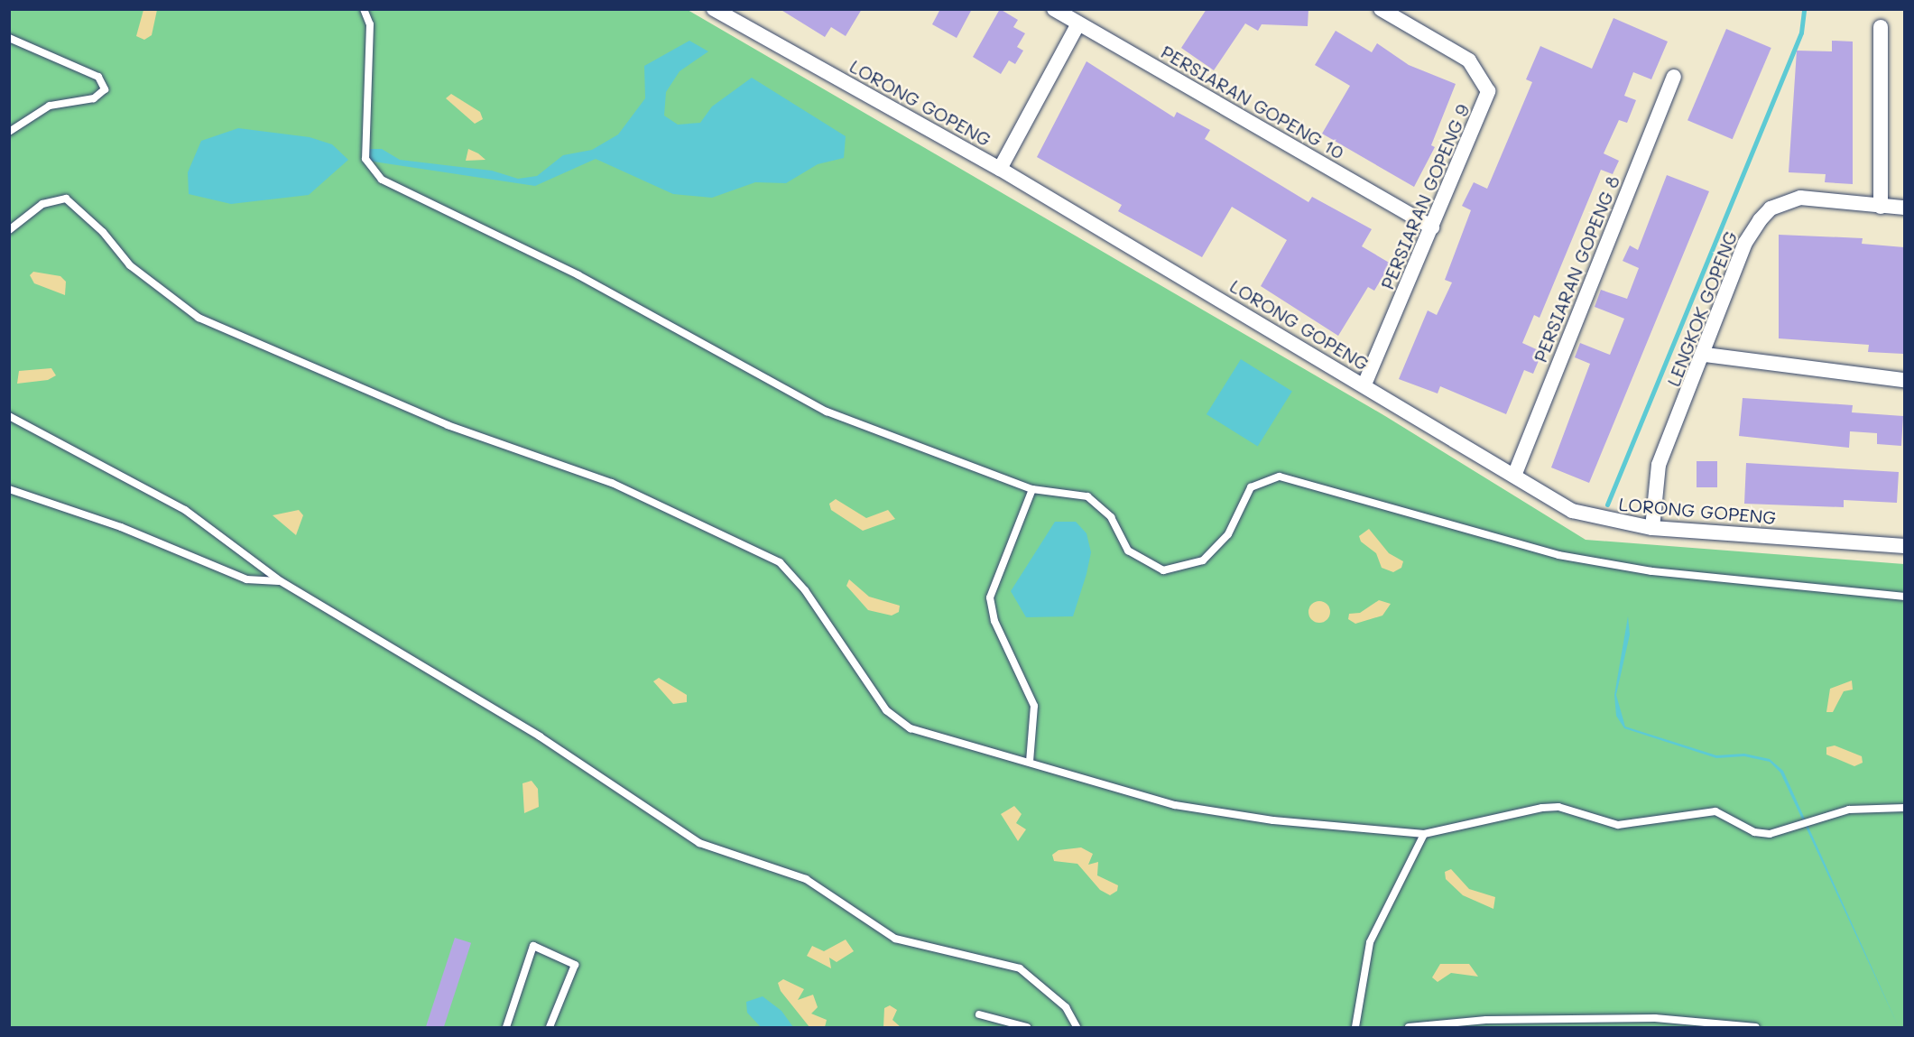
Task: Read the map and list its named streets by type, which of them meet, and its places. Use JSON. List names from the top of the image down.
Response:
{
  "streets": {
    "street": [
      "PERSIARAN GOPENG 10",
      "LORONG GOPENG",
      "PERSIARAN GOPENG 9",
      "PERSIARAN GOPENG 8",
      "LENGKOK GOPENG"
    ]
  },
  "crossings": [
    ["PERSIARAN GOPENG 10", "PERSIARAN GOPENG 9"],
    ["LORONG GOPENG", "PERSIARAN GOPENG 9"],
    ["LORONG GOPENG", "PERSIARAN GOPENG 8"],
    ["LORONG GOPENG", "LENGKOK GOPENG"]
  ]
}
